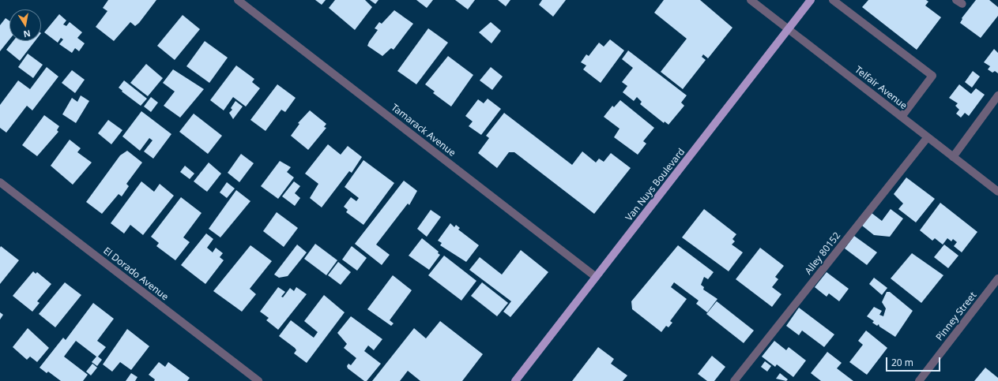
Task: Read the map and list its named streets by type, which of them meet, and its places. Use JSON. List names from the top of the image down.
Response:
{
  "streets": {
    "main road": ["Van Nuys Boulevard"],
    "street": [
      "Telfair Avenue",
      "Tamarack Avenue",
      "Alley 80152",
      "El Dorado Avenue",
      "Pinney Street"
    ]
  },
  "crossings": [
    ["Telfair Avenue", "Van Nuys Boulevard"],
    ["Telfair Avenue", "Alley 80152"],
    ["Tamarack Avenue", "Van Nuys Boulevard"]
  ],
  "scale_bar": "20 m",
  "north": "bottom"
}
